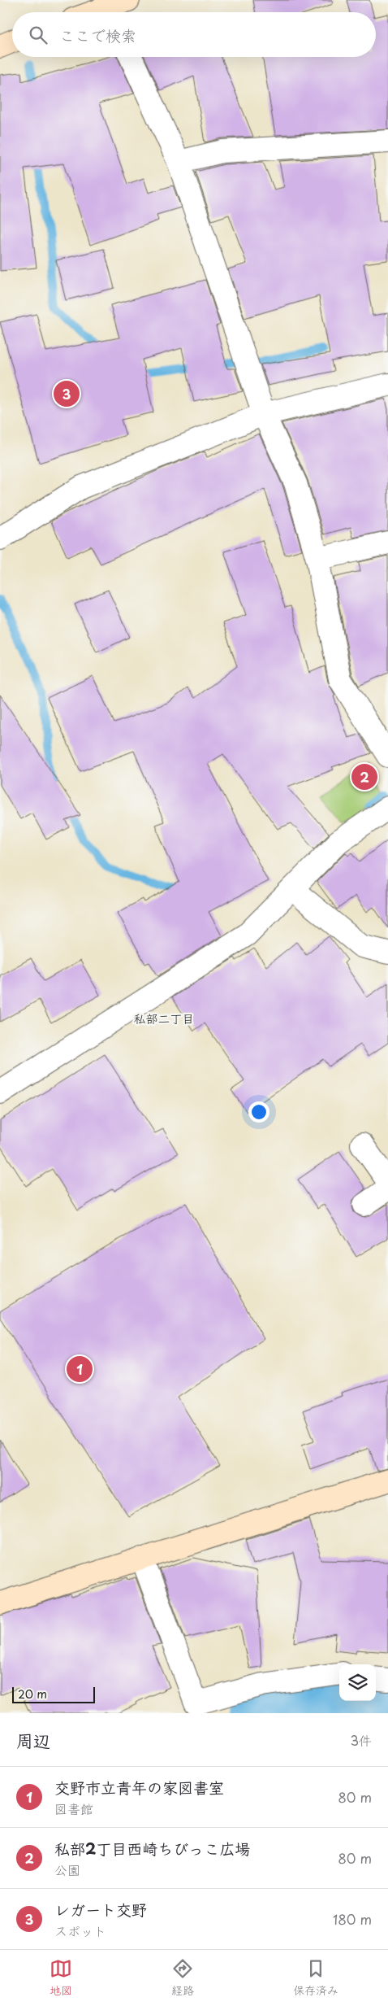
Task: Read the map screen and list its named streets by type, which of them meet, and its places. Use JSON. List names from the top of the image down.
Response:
{
  "districts": ["私部二丁目"],
  "scale_bar": "20 m",
  "page": {
    "search": "ここで検索",
    "pins": ["3", "2", "1"],
    "scale": "20 m",
    "heading": ["周辺", "3件"],
    "list": [
      {
        "mark": "1",
        "name": "交野市立青年の家図書室",
        "note": "図書館",
        "value": "80 m"
      },
      {
        "mark": "2",
        "name": "私部2丁目西崎ちびっこ広場",
        "note": "公園",
        "value": "80 m"
      },
      {
        "mark": "3",
        "name": "レガート交野",
        "note": "スポット",
        "value": "180 m"
      }
    ],
    "nav": ["地図", "経路", "保存済み"]
  }
}
